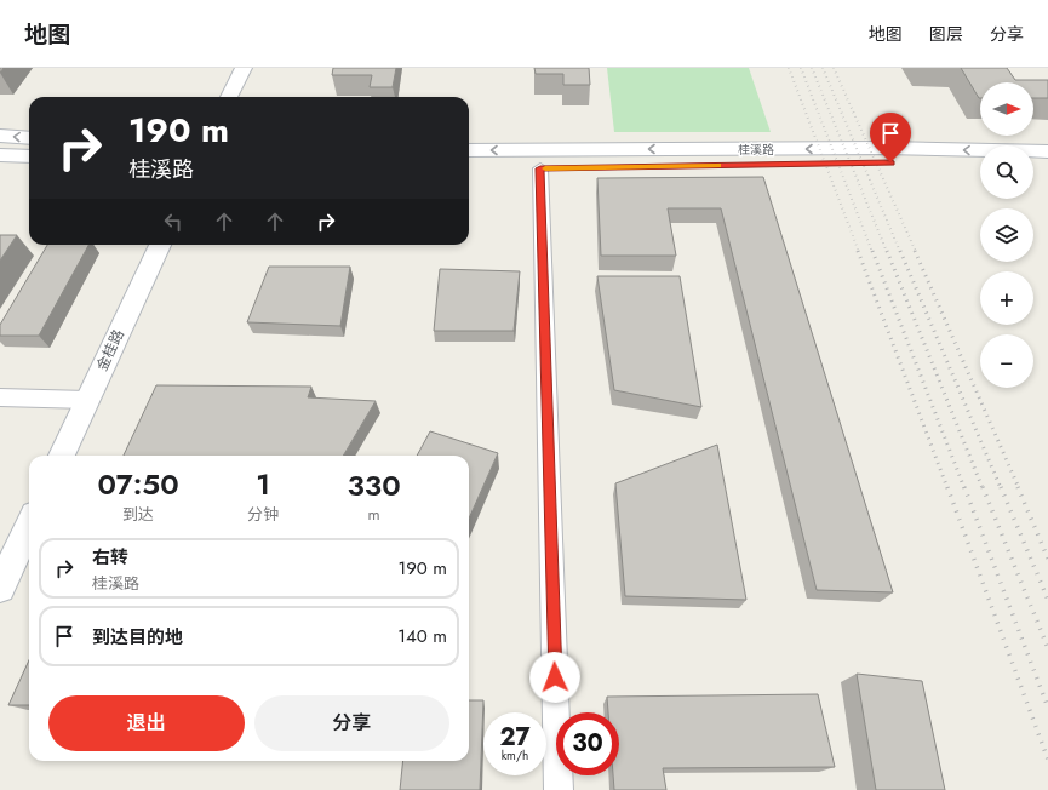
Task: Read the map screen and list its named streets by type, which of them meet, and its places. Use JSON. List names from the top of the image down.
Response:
{
  "streets": {
    "main road": ["桂溪路", "金桂路"]
  },
  "north": "right",
  "page": {
    "header": "地图",
    "nav": ["地图", "图层", "分享"],
    "map_buttons": ["+", "−"],
    "turn": ["190 m", "桂溪路"],
    "eta": [
      "07:50",
      "到达",
      "1",
      "分钟",
      "330",
      "m"
    ],
    "list": [
      {
        "name": "右转",
        "note": "桂溪路",
        "value": "190 m"
      },
      {
        "name": "到达目的地",
        "value": "140 m"
      }
    ],
    "buttons": ["退出", "分享"],
    "speed": "27 km/h",
    "limit": "30"
  }
}
